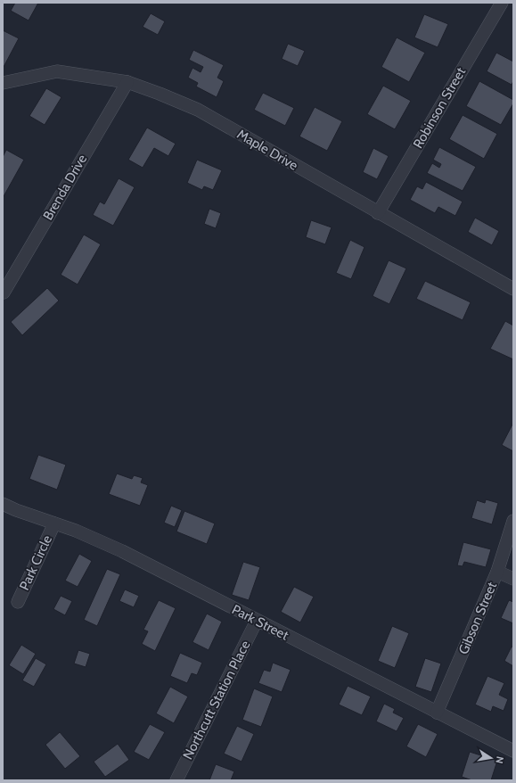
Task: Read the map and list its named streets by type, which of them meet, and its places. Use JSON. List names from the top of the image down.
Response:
{
  "streets": {
    "street": [
      "Robinson Street",
      "Maple Drive",
      "Brenda Drive",
      "Park Circle",
      "Gibson Street",
      "Park Street",
      "Northcutt Station Place"
    ]
  },
  "crossings": [
    ["Robinson Street", "Maple Drive"],
    ["Maple Drive", "Brenda Drive"],
    ["Park Circle", "Park Street"],
    ["Gibson Street", "Park Street"],
    ["Park Street", "Northcutt Station Place"]
  ],
  "north": "right"
}
